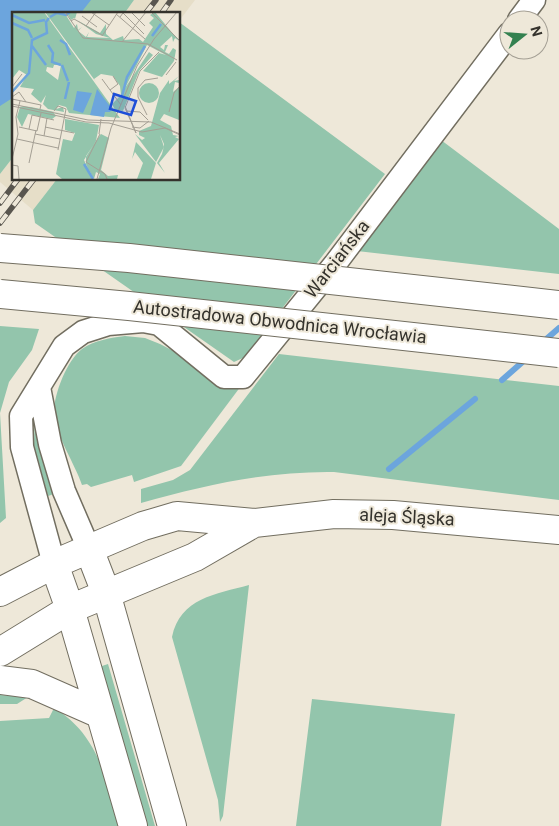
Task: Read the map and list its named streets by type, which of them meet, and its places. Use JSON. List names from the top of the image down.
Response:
{
  "streets": {
    "main road": ["Autostradowa Obwodnica Wrocławia", "aleja Śląska"],
    "street": ["Warciańska"]
  },
  "crossings": [
    ["Warciańska", "aleja Śląska"]
  ],
  "north": "right"
}
